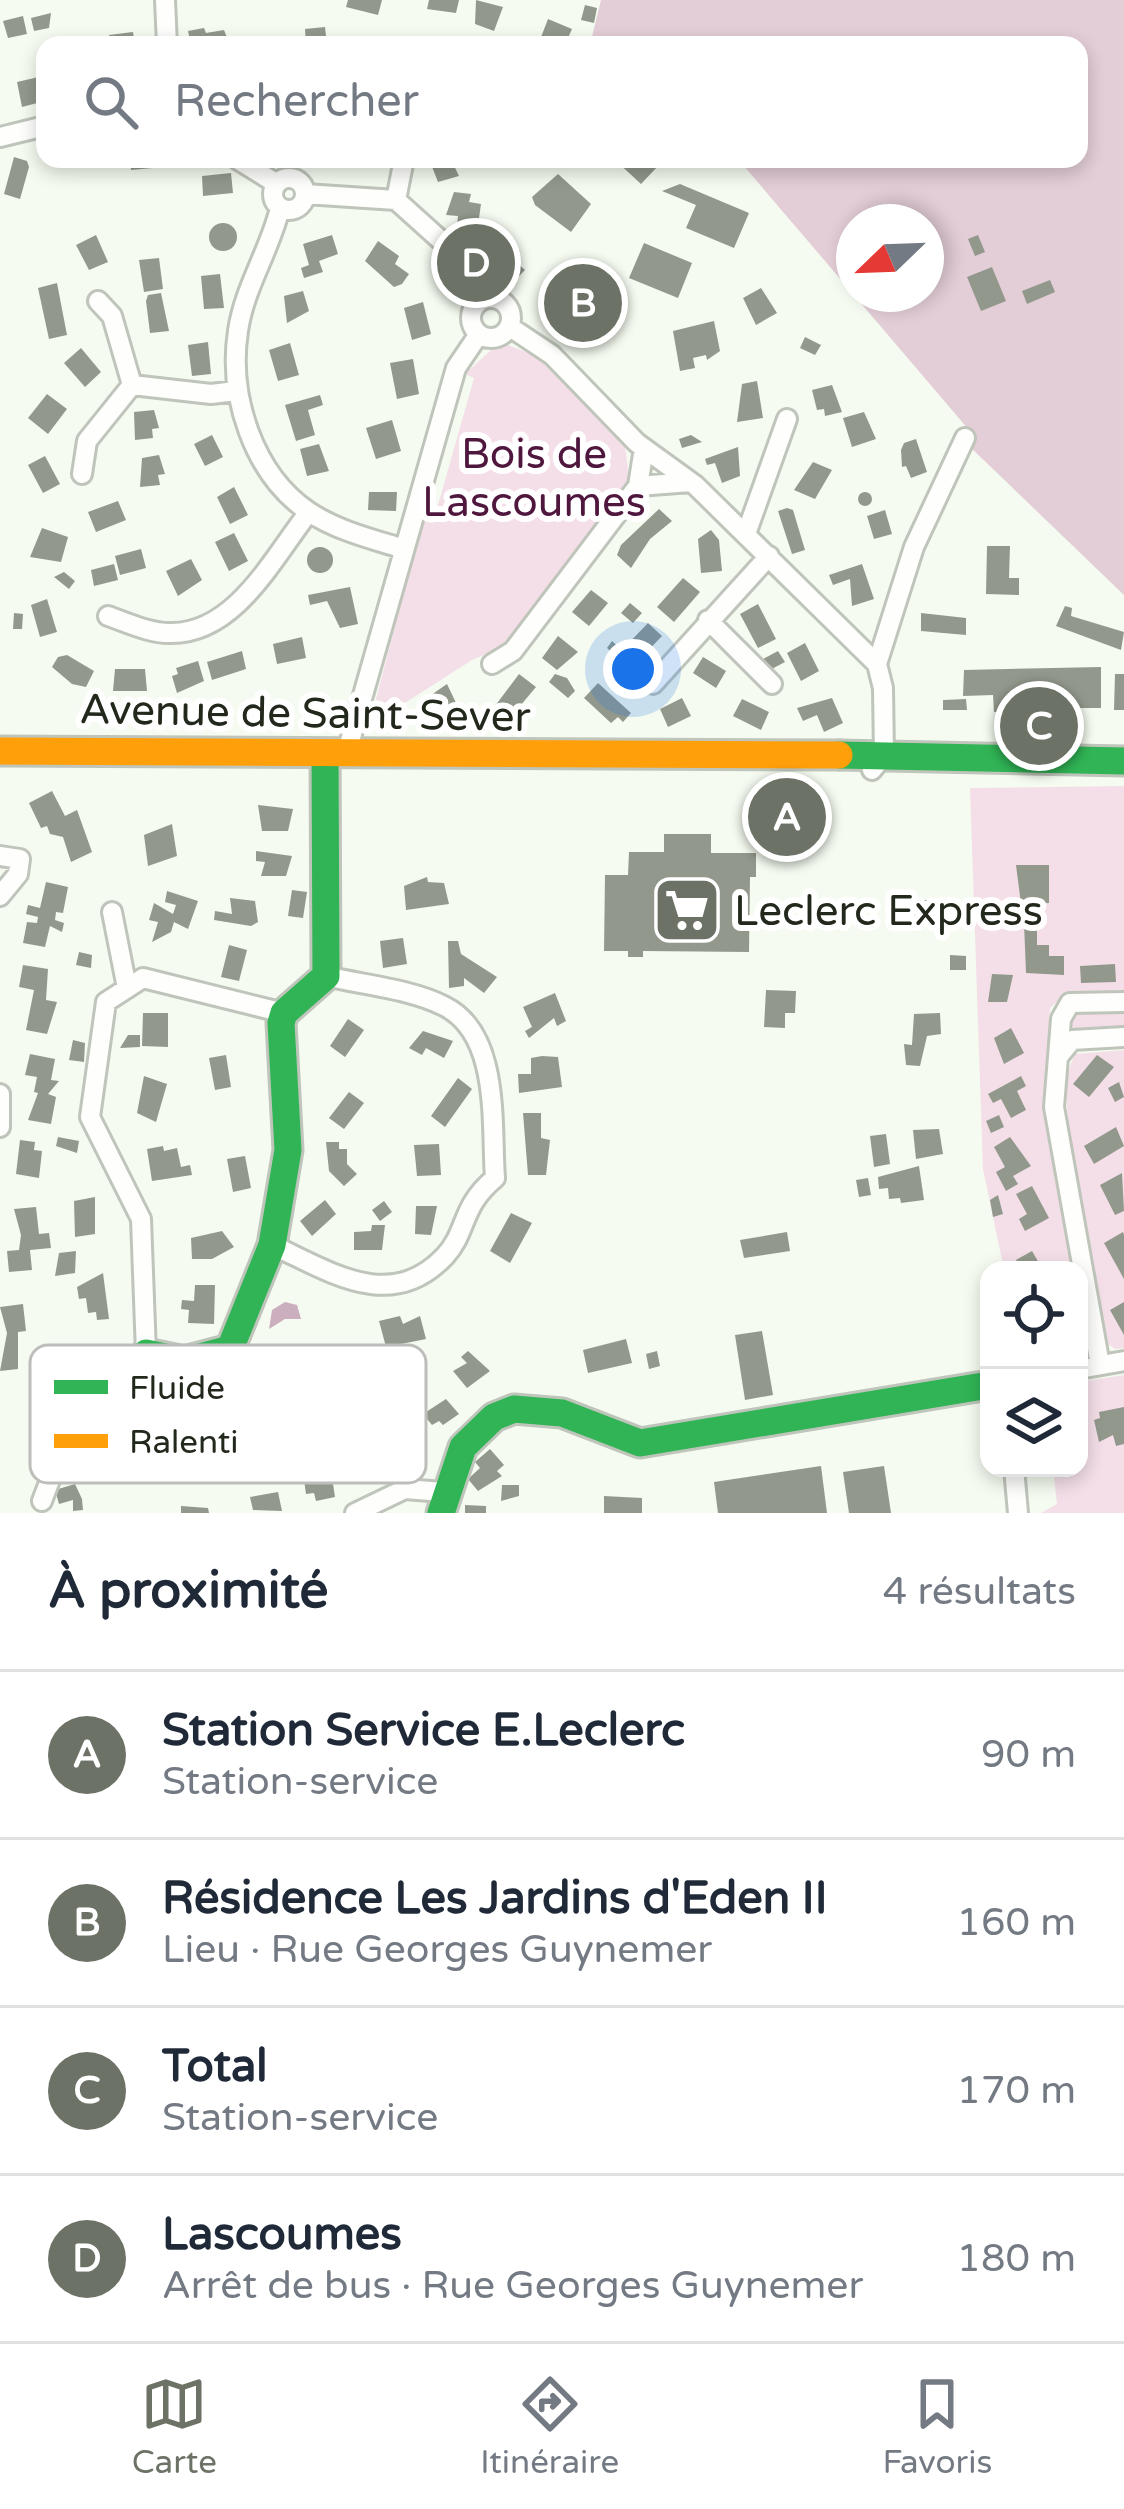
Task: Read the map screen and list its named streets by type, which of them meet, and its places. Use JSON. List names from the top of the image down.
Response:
{
  "streets": {
    "street": ["Avenue de Saint-Sever"]
  },
  "parks": ["Bois de Lascoumes"],
  "places": {
    "supermarket": ["Leclerc Express"]
  },
  "legend": ["Fluide", "Ralenti"],
  "north": "bottom left",
  "page": {
    "search": "Rechercher",
    "pins": [
      "D",
      "B",
      "C",
      "A"
    ],
    "heading": ["À proximité", "4 résultats"],
    "list": [
      {
        "mark": "A",
        "name": "Station Service E.Leclerc",
        "note": "Station-service",
        "value": "90 m"
      },
      {
        "mark": "B",
        "name": "Résidence Les Jardins d'Eden II",
        "note": "Lieu · Rue Georges Guynemer",
        "value": "160 m"
      },
      {
        "mark": "C",
        "name": "Total",
        "note": "Station-service",
        "value": "170 m"
      },
      {
        "mark": "D",
        "name": "Lascoumes",
        "note": "Arrêt de bus · Rue Georges Guynemer",
        "value": "180 m"
      }
    ],
    "nav": ["Carte", "Itinéraire", "Favoris"]
  }
}
